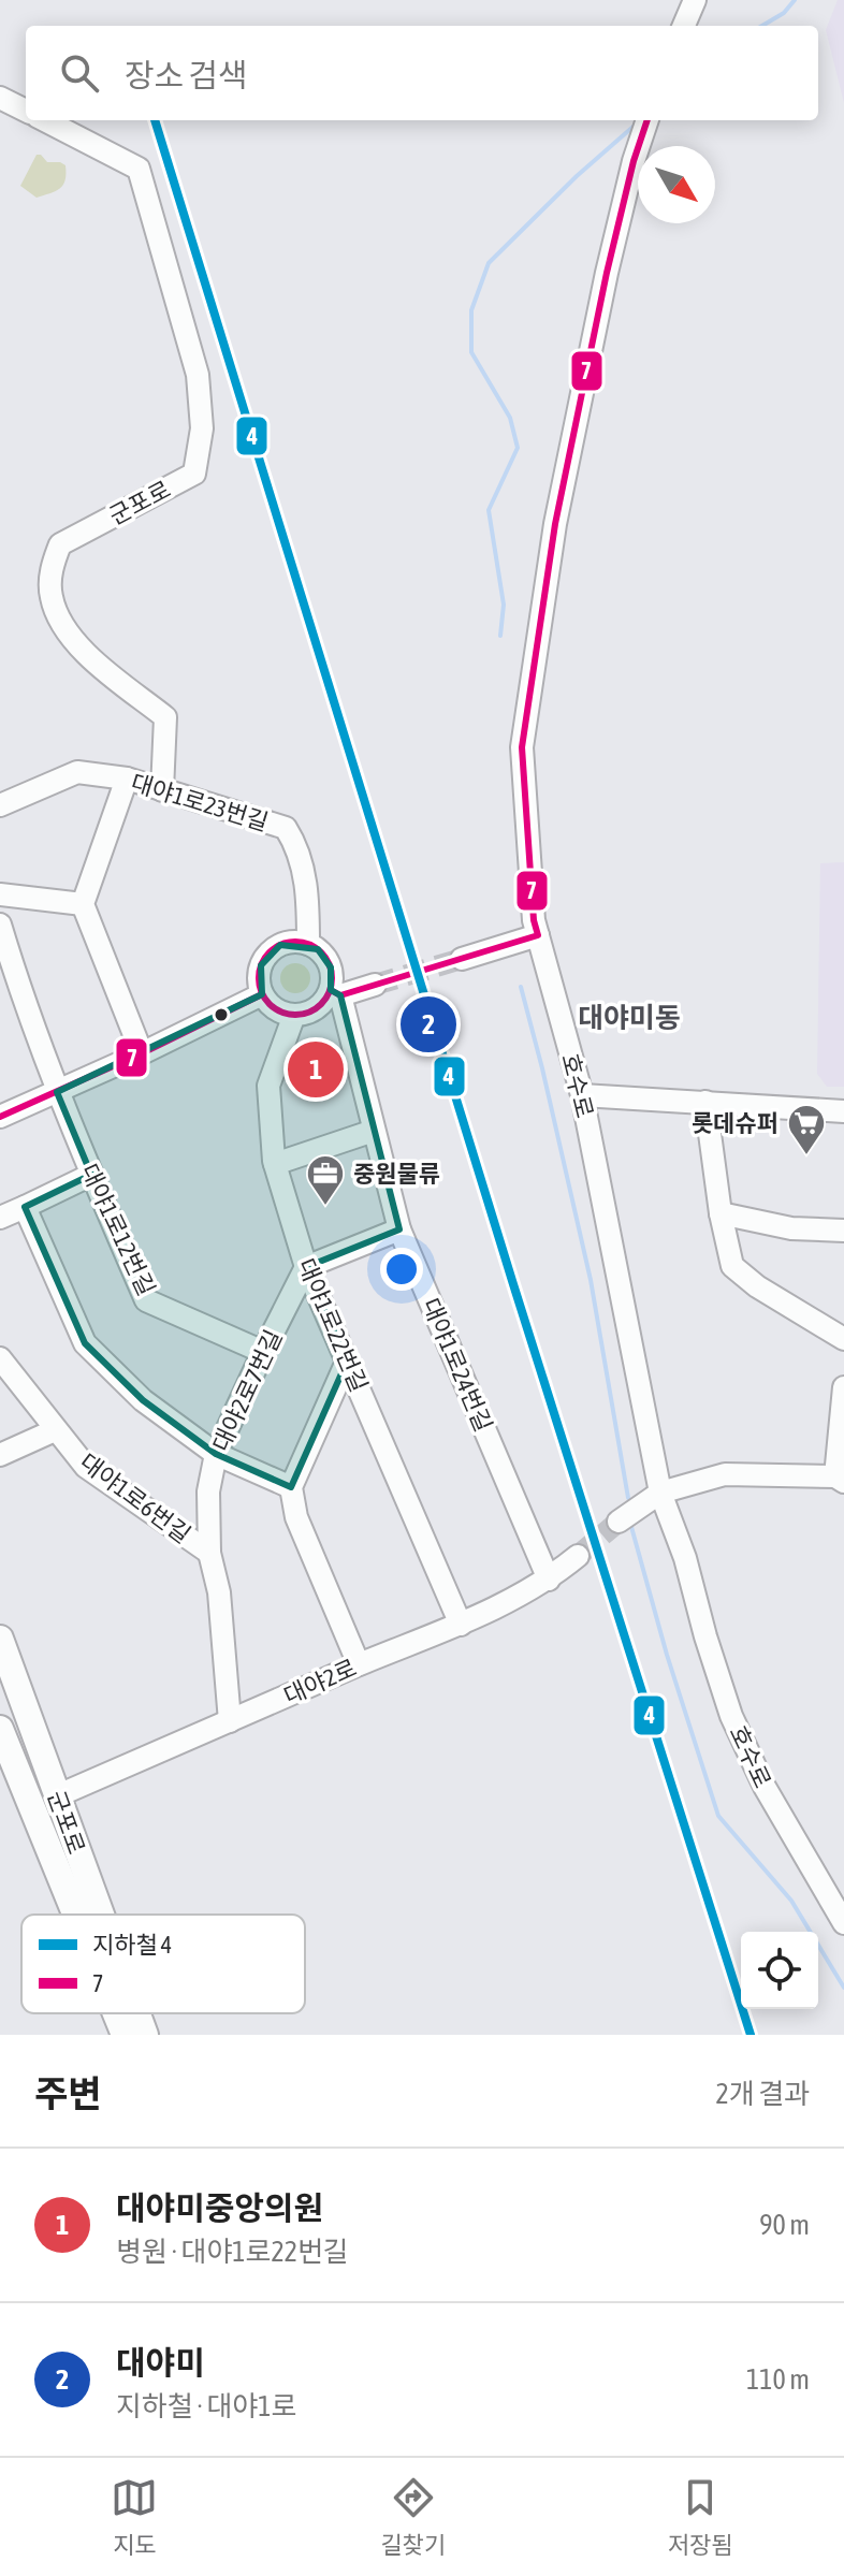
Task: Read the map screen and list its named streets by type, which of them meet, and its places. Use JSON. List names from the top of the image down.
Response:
{
  "streets": {
    "main road": ["군포로"],
    "street": [
      "대야1로23번길",
      "호수로",
      "대야1로12번길",
      "대야1로22번길",
      "대야1로24번길",
      "대야2로7번길",
      "대야1로6번길",
      "대야2로"
    ]
  },
  "crossings": [
    ["군포로", "대야1로23번길"],
    ["군포로", "대야2로"],
    ["대야1로23번길", "대야1로22번길"],
    ["대야1로23번길", "대야1로24번길"],
    ["대야1로12번길", "대야2로7번길"],
    ["대야1로22번길", "대야1로24번길"],
    ["대야1로22번길", "대야2로7번길"],
    ["대야1로22번길", "대야2로"],
    ["대야1로24번길", "대야2로"],
    ["대야2로7번길", "대야1로6번길"],
    ["대야2로7번길", "대야2로"]
  ],
  "districts": ["대야미동"],
  "places": {
    "supermarket": ["롯데슈퍼"],
    "office": ["중원물류"]
  },
  "lines": ["metro line 4", "transit line 7"],
  "legend": ["지하철 4", "7"],
  "north": "bottom right",
  "page": {
    "search": "장소 검색",
    "pins": ["2", "1"],
    "heading": ["주변", "2개 결과"],
    "list": [
      {
        "mark": "1",
        "name": "대야미중앙의원",
        "note": "병원 · 대야1로22번길",
        "value": "90 m"
      },
      {
        "mark": "2",
        "name": "대야미",
        "note": "지하철 · 대야1로",
        "value": "110 m"
      }
    ],
    "nav": ["지도", "길찾기", "저장됨"]
  }
}
